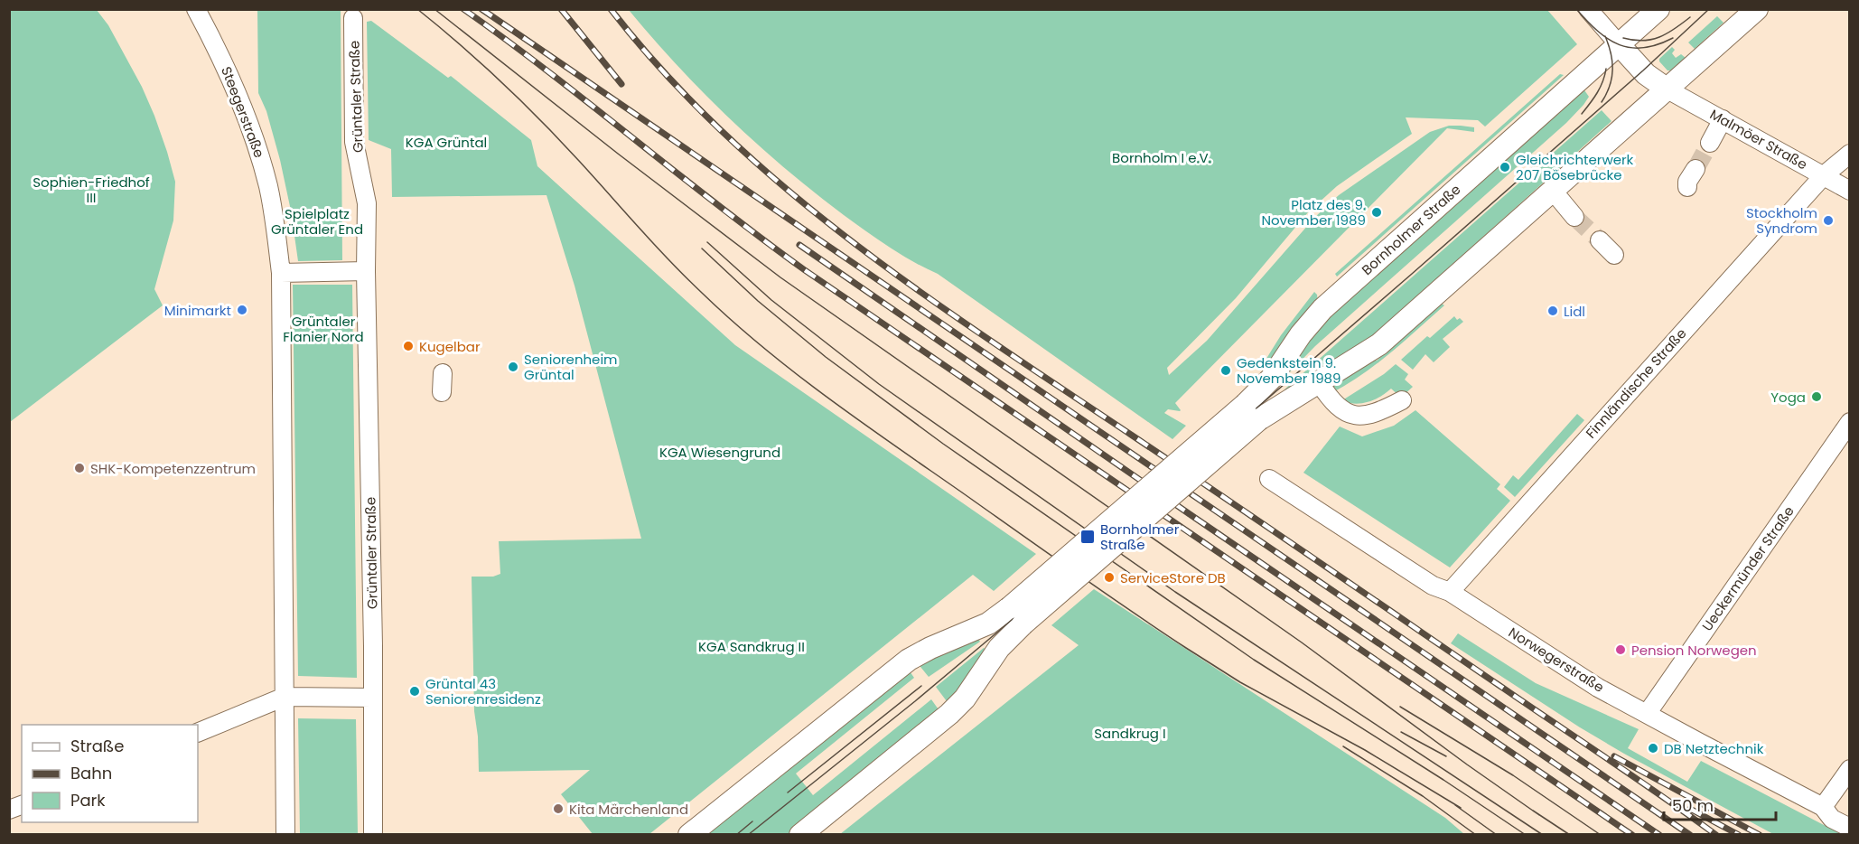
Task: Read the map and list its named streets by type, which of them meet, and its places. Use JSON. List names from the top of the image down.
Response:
{
  "streets": {
    "main road": ["Bornholmer Straße"],
    "street": [
      "Grüntaler Straße",
      "Steegerstraße",
      "Malmöer Straße",
      "Finnländische Straße",
      "Ueckermünder Straße",
      "Norwegerstraße"
    ]
  },
  "crossings": [
    ["Malmöer Straße", "Bornholmer Straße"],
    ["Malmöer Straße", "Finnländische Straße"],
    ["Finnländische Straße", "Norwegerstraße"],
    ["Ueckermünder Straße", "Norwegerstraße"]
  ],
  "parks": [
    "KGA Grüntal",
    "Bornholm I e.V.",
    "Sophien-Friedhof III",
    "Spielplatz Grüntaler End",
    "Grüntaler Flanier Nord",
    "KGA Wiesengrund",
    "KGA Sandkrug II",
    "Sandkrug I"
  ],
  "places": {
    "other": [
      "Gleichrichterwerk 207 Bösebrücke",
      "Platz des 9. November 1989",
      "Stockholm Syndrom",
      "Minimarkt",
      "Lidl",
      "Kugelbar",
      "Seniorenheim Grüntal",
      "Gedenkstein 9. November 1989",
      "Yoga",
      "SHK-Kompetenzzentrum",
      "ServiceStore DB",
      "Pension Norwegen",
      "Grüntal 43 Seniorenresidenz",
      "DB Netztechnik",
      "Kita Märchenland"
    ],
    "transit": ["Bornholmer Straße"]
  },
  "legend": ["Straße", "Bahn", "Park"],
  "scale_bar": "50 m"
}
